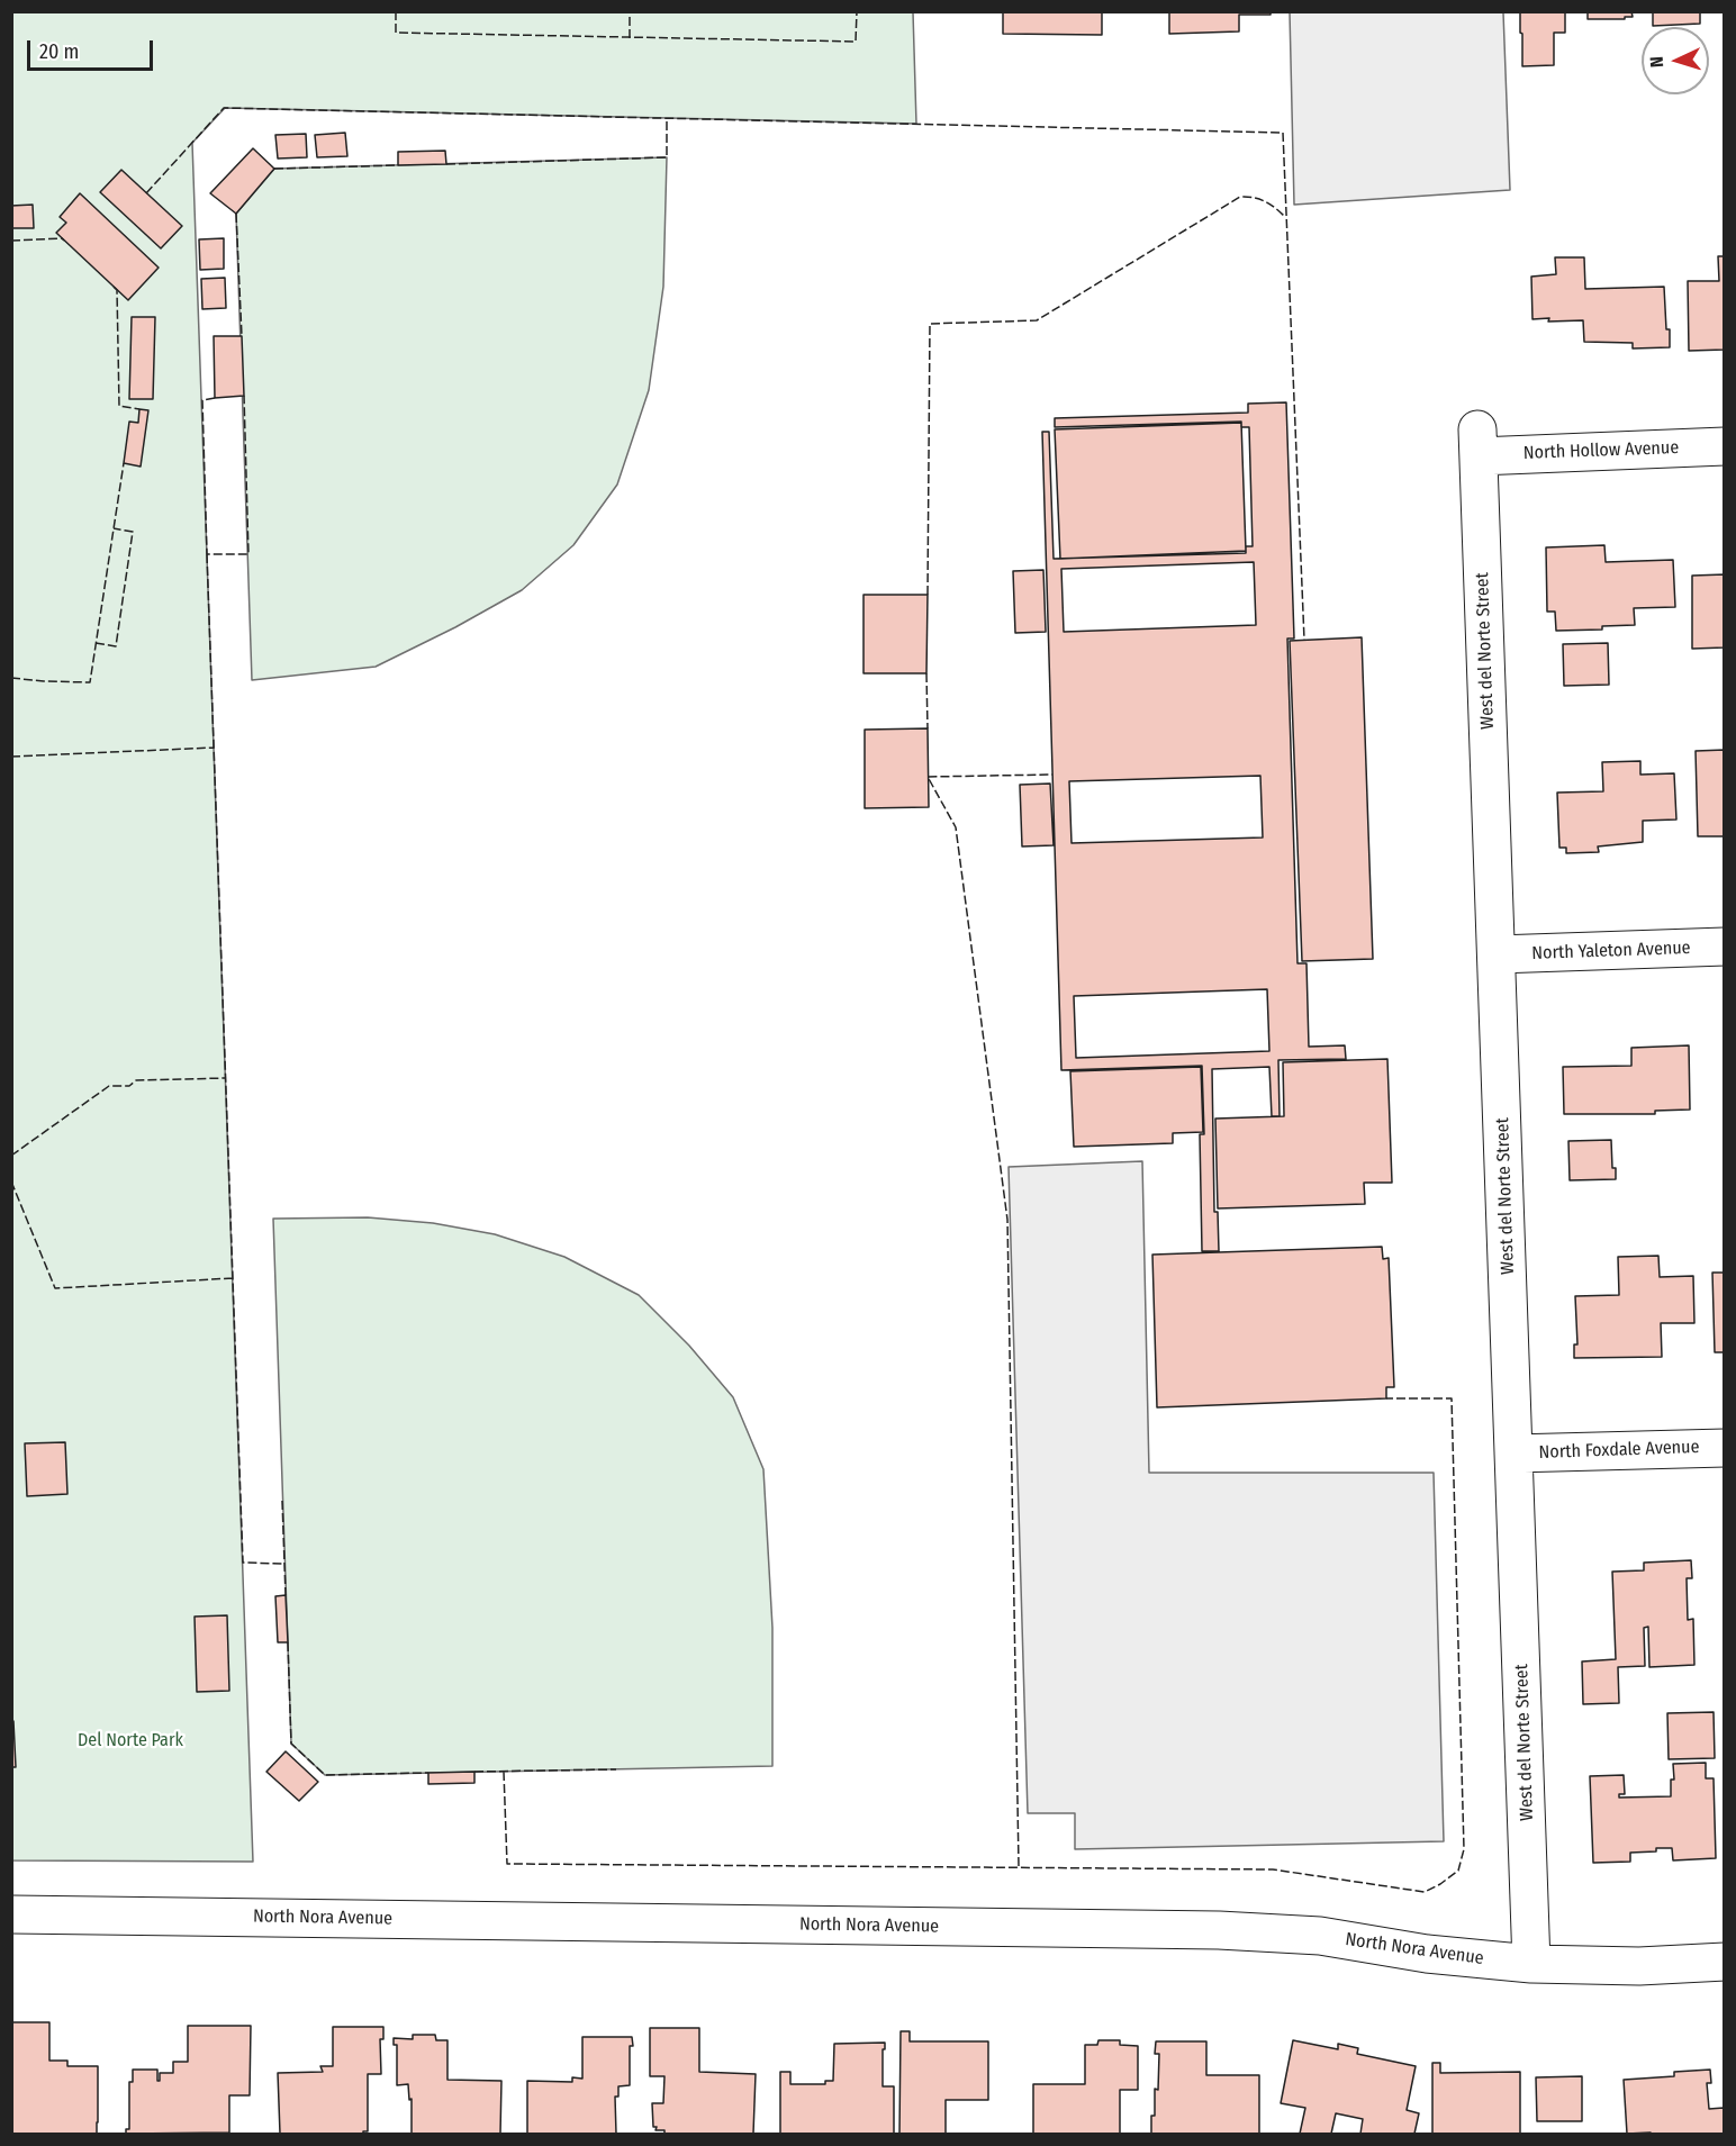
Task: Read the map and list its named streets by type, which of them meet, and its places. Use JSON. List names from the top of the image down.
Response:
{
  "streets": {
    "street": [
      "North Hollow Avenue",
      "West del Norte Street",
      "North Yaleton Avenue",
      "North Foxdale Avenue",
      "North Nora Avenue"
    ]
  },
  "crossings": [
    ["North Hollow Avenue", "West del Norte Street"],
    ["West del Norte Street", "North Yaleton Avenue"],
    ["West del Norte Street", "North Foxdale Avenue"],
    ["West del Norte Street", "North Nora Avenue"]
  ],
  "parks": ["Del Norte Park"],
  "scale_bar": "20 m",
  "north": "left"
}
